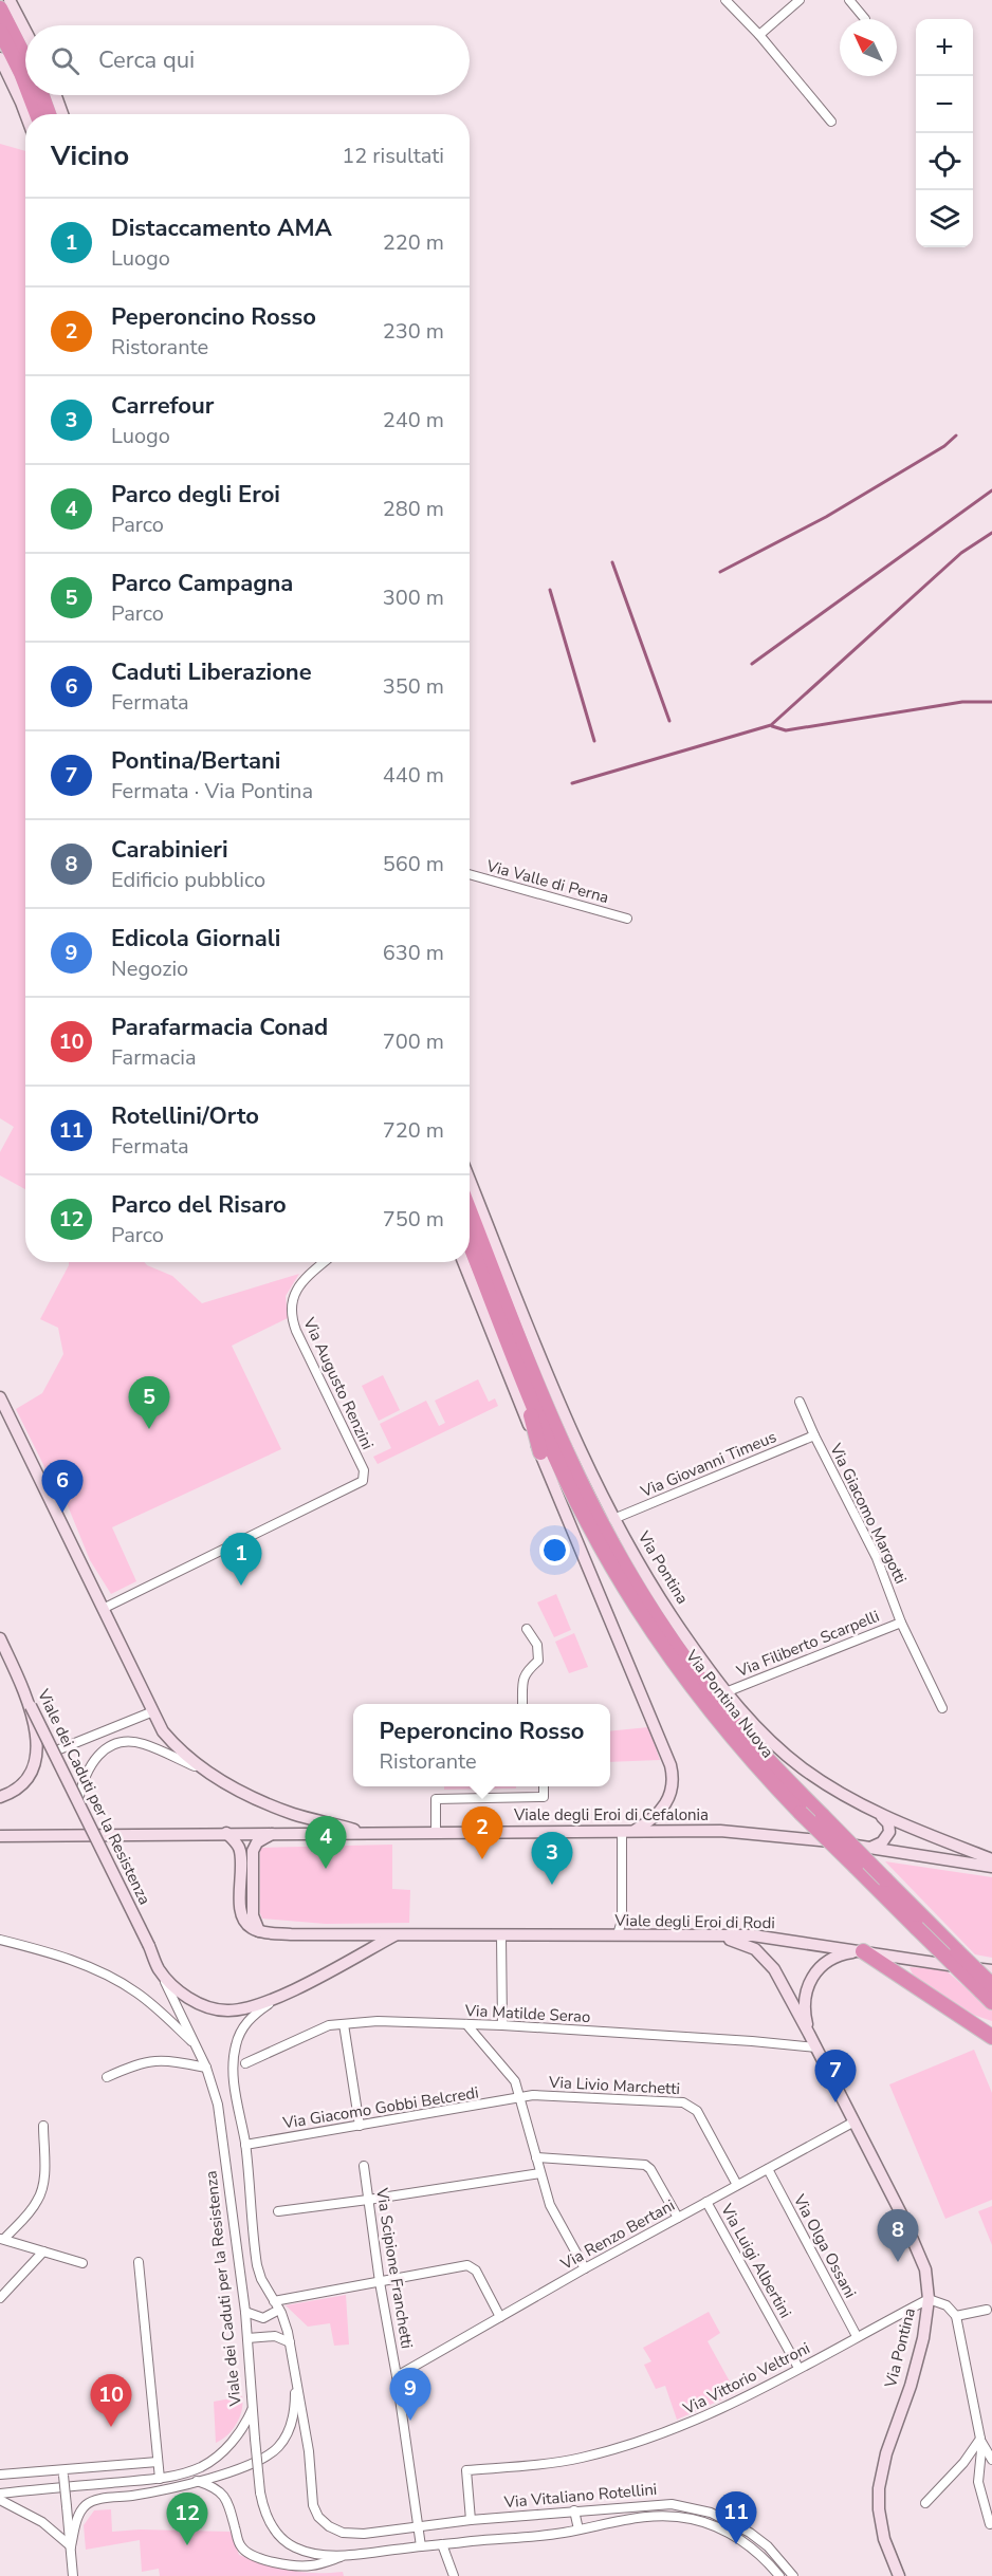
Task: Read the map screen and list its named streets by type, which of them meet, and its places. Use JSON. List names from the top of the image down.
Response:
{
  "streets": {
    "highway": ["Via Pontina Nuova"],
    "street": [
      "Via Valle di Perna",
      "Via Augusto Renzini",
      "Via Giovanni Timeus",
      "Via Giacomo Margotti",
      "Via Pontina",
      "Via Filiberto Scarpelli",
      "Viale dei Caduti per la Resistenza",
      "Viale degli Eroi di Cefalonia",
      "Viale degli Eroi di Rodi",
      "Via Matilde Serao",
      "Via Livio Marchetti",
      "Via Giacomo Gobbi Belcredi",
      "Via Renzo Bertani",
      "Via Olga Ossani",
      "Via Luigi Albertini",
      "Via Scipione Franchetti",
      "Via Vittorio Veltroni",
      "Via Vitaliano Rotellini"
    ]
  },
  "crossings": [
    ["Via Giovanni Timeus", "Via Giacomo Margotti"],
    ["Via Giovanni Timeus", "Via Pontina"],
    ["Via Giacomo Margotti", "Via Filiberto Scarpelli"],
    ["Via Pontina", "Via Filiberto Scarpelli"],
    ["Via Pontina", "Viale degli Eroi di Rodi"],
    ["Via Pontina", "Via Matilde Serao"],
    ["Via Pontina", "Via Renzo Bertani"],
    ["Via Pontina", "Via Vittorio Veltroni"],
    ["Viale dei Caduti per la Resistenza", "Viale degli Eroi di Rodi"],
    ["Viale dei Caduti per la Resistenza", "Via Giacomo Gobbi Belcredi"],
    ["Viale dei Caduti per la Resistenza", "Via Vitaliano Rotellini"],
    ["Via Livio Marchetti", "Via Giacomo Gobbi Belcredi"],
    ["Via Livio Marchetti", "Via Renzo Bertani"],
    ["Via Renzo Bertani", "Via Olga Ossani"],
    ["Via Renzo Bertani", "Via Luigi Albertini"],
    ["Via Renzo Bertani", "Via Scipione Franchetti"],
    ["Via Olga Ossani", "Via Vittorio Veltroni"],
    ["Via Luigi Albertini", "Via Vittorio Veltroni"],
    ["Via Scipione Franchetti", "Via Vitaliano Rotellini"],
    ["Via Vittorio Veltroni", "Via Vitaliano Rotellini"]
  ],
  "north": "top left",
  "page": {
    "map_buttons": ["+", "−"],
    "search": "Cerca qui",
    "heading": ["Vicino", "12 risultati"],
    "list": [
      {
        "mark": "1",
        "name": "Distaccamento AMA",
        "note": "Luogo",
        "value": "220 m"
      },
      {
        "mark": "2",
        "name": "Peperoncino Rosso",
        "note": "Ristorante",
        "value": "230 m"
      },
      {
        "mark": "3",
        "name": "Carrefour",
        "note": "Luogo",
        "value": "240 m"
      },
      {
        "mark": "4",
        "name": "Parco degli Eroi",
        "note": "Parco",
        "value": "280 m"
      },
      {
        "mark": "5",
        "name": "Parco Campagna",
        "note": "Parco",
        "value": "300 m"
      },
      {
        "mark": "6",
        "name": "Caduti Liberazione",
        "note": "Fermata",
        "value": "350 m"
      },
      {
        "mark": "7",
        "name": "Pontina/Bertani",
        "note": "Fermata · Via Pontina",
        "value": "440 m"
      },
      {
        "mark": "8",
        "name": "Carabinieri",
        "note": "Edificio pubblico",
        "value": "560 m"
      },
      {
        "mark": "9",
        "name": "Edicola Giornali",
        "note": "Negozio",
        "value": "630 m"
      },
      {
        "mark": "10",
        "name": "Parafarmacia Conad",
        "note": "Farmacia",
        "value": "700 m"
      },
      {
        "mark": "11",
        "name": "Rotellini/Orto",
        "note": "Fermata",
        "value": "720 m"
      },
      {
        "mark": "12",
        "name": "Parco del Risaro",
        "note": "Parco",
        "value": "750 m"
      }
    ],
    "pins": [
      "5",
      "6",
      "1",
      "2",
      "4",
      "3",
      "7",
      "8",
      "9",
      "10",
      "11",
      "12"
    ],
    "popup": ["Peperoncino Rosso", "Ristorante"]
  }
}
